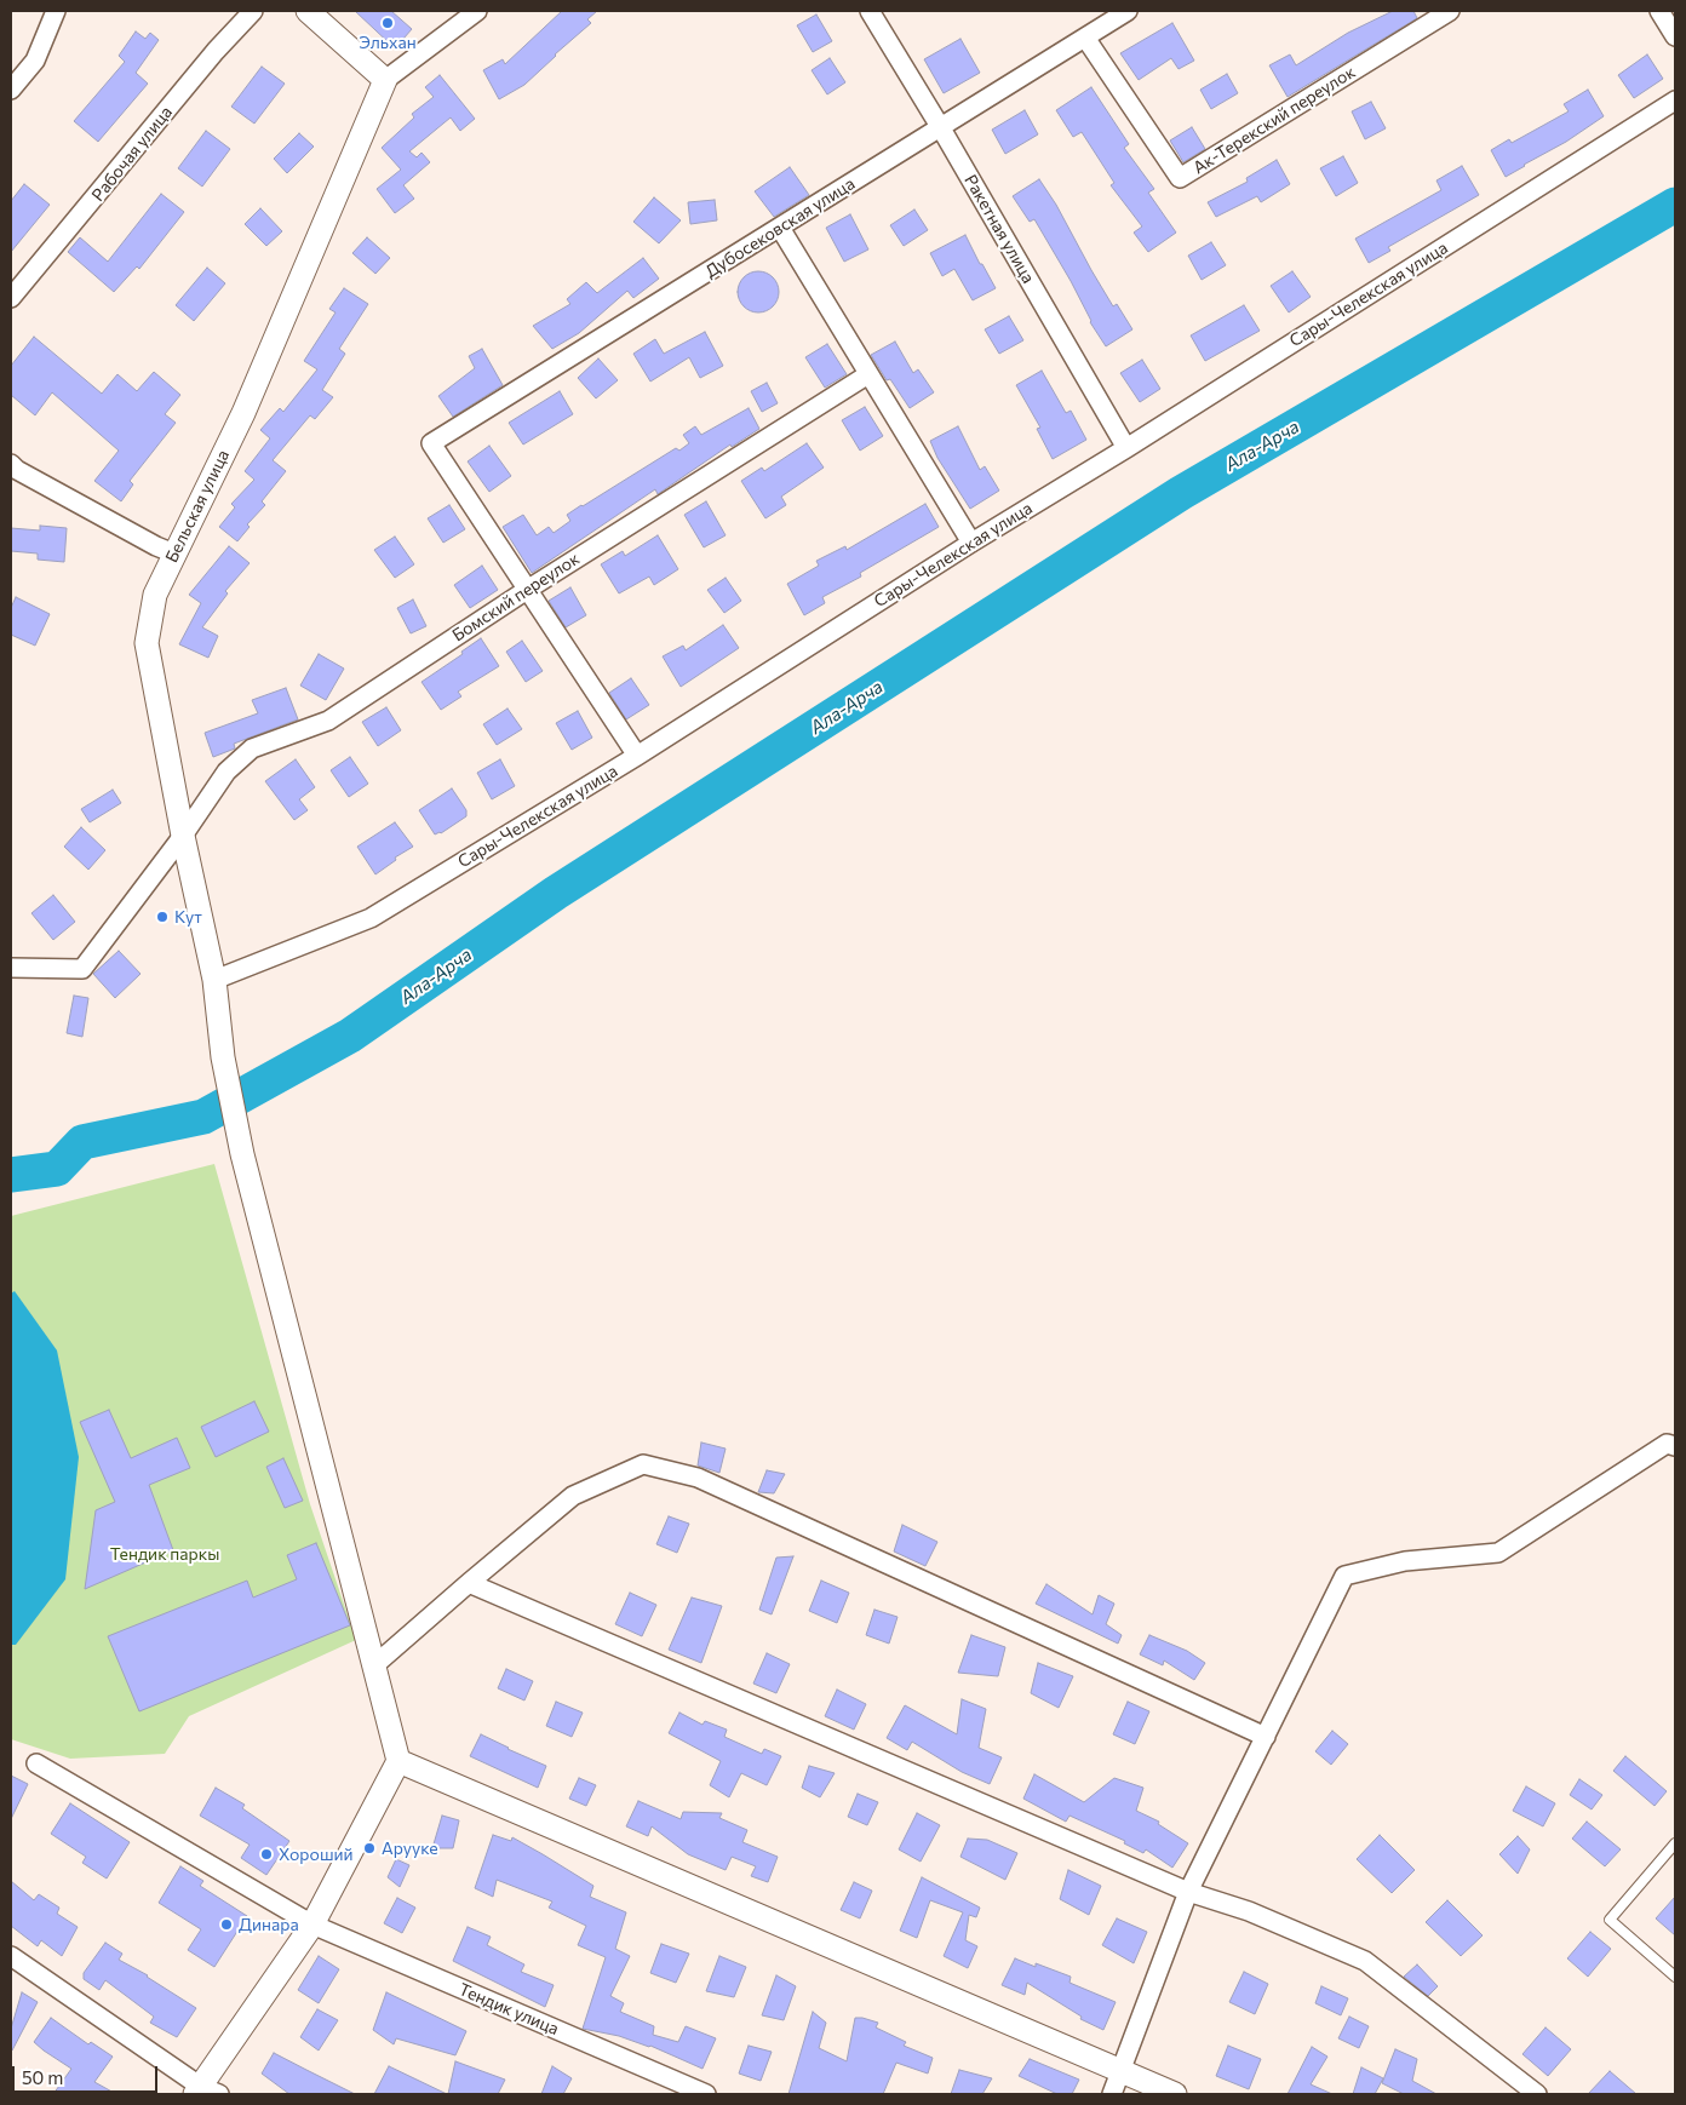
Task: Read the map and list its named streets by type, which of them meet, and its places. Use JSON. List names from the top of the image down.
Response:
{
  "streets": {
    "street": [
      "Ак-Терекский переулок",
      "Рабочая улица",
      "Дубосековская улица",
      "Ракетная улица",
      "Сары-Челекская улица",
      "Бельская улица",
      "Бомский переулок",
      "Тендик улица"
    ]
  },
  "crossings": [
    ["Ак-Терекский переулок", "Дубосековская улица"],
    ["Дубосековская улица", "Ракетная улица"],
    ["Дубосековская улица", "Бомский переулок"],
    ["Ракетная улица", "Сары-Челекская улица"],
    ["Сары-Челекская улица", "Бельская улица"],
    ["Бельская улица", "Бомский переулок"]
  ],
  "water": ["Ала-Арча"],
  "parks": ["Тендик паркы"],
  "places": [
    "Эльхан",
    "Кут",
    "Арууке",
    "Хороший",
    "Динара"
  ],
  "scale_bar": "50 m"
}
